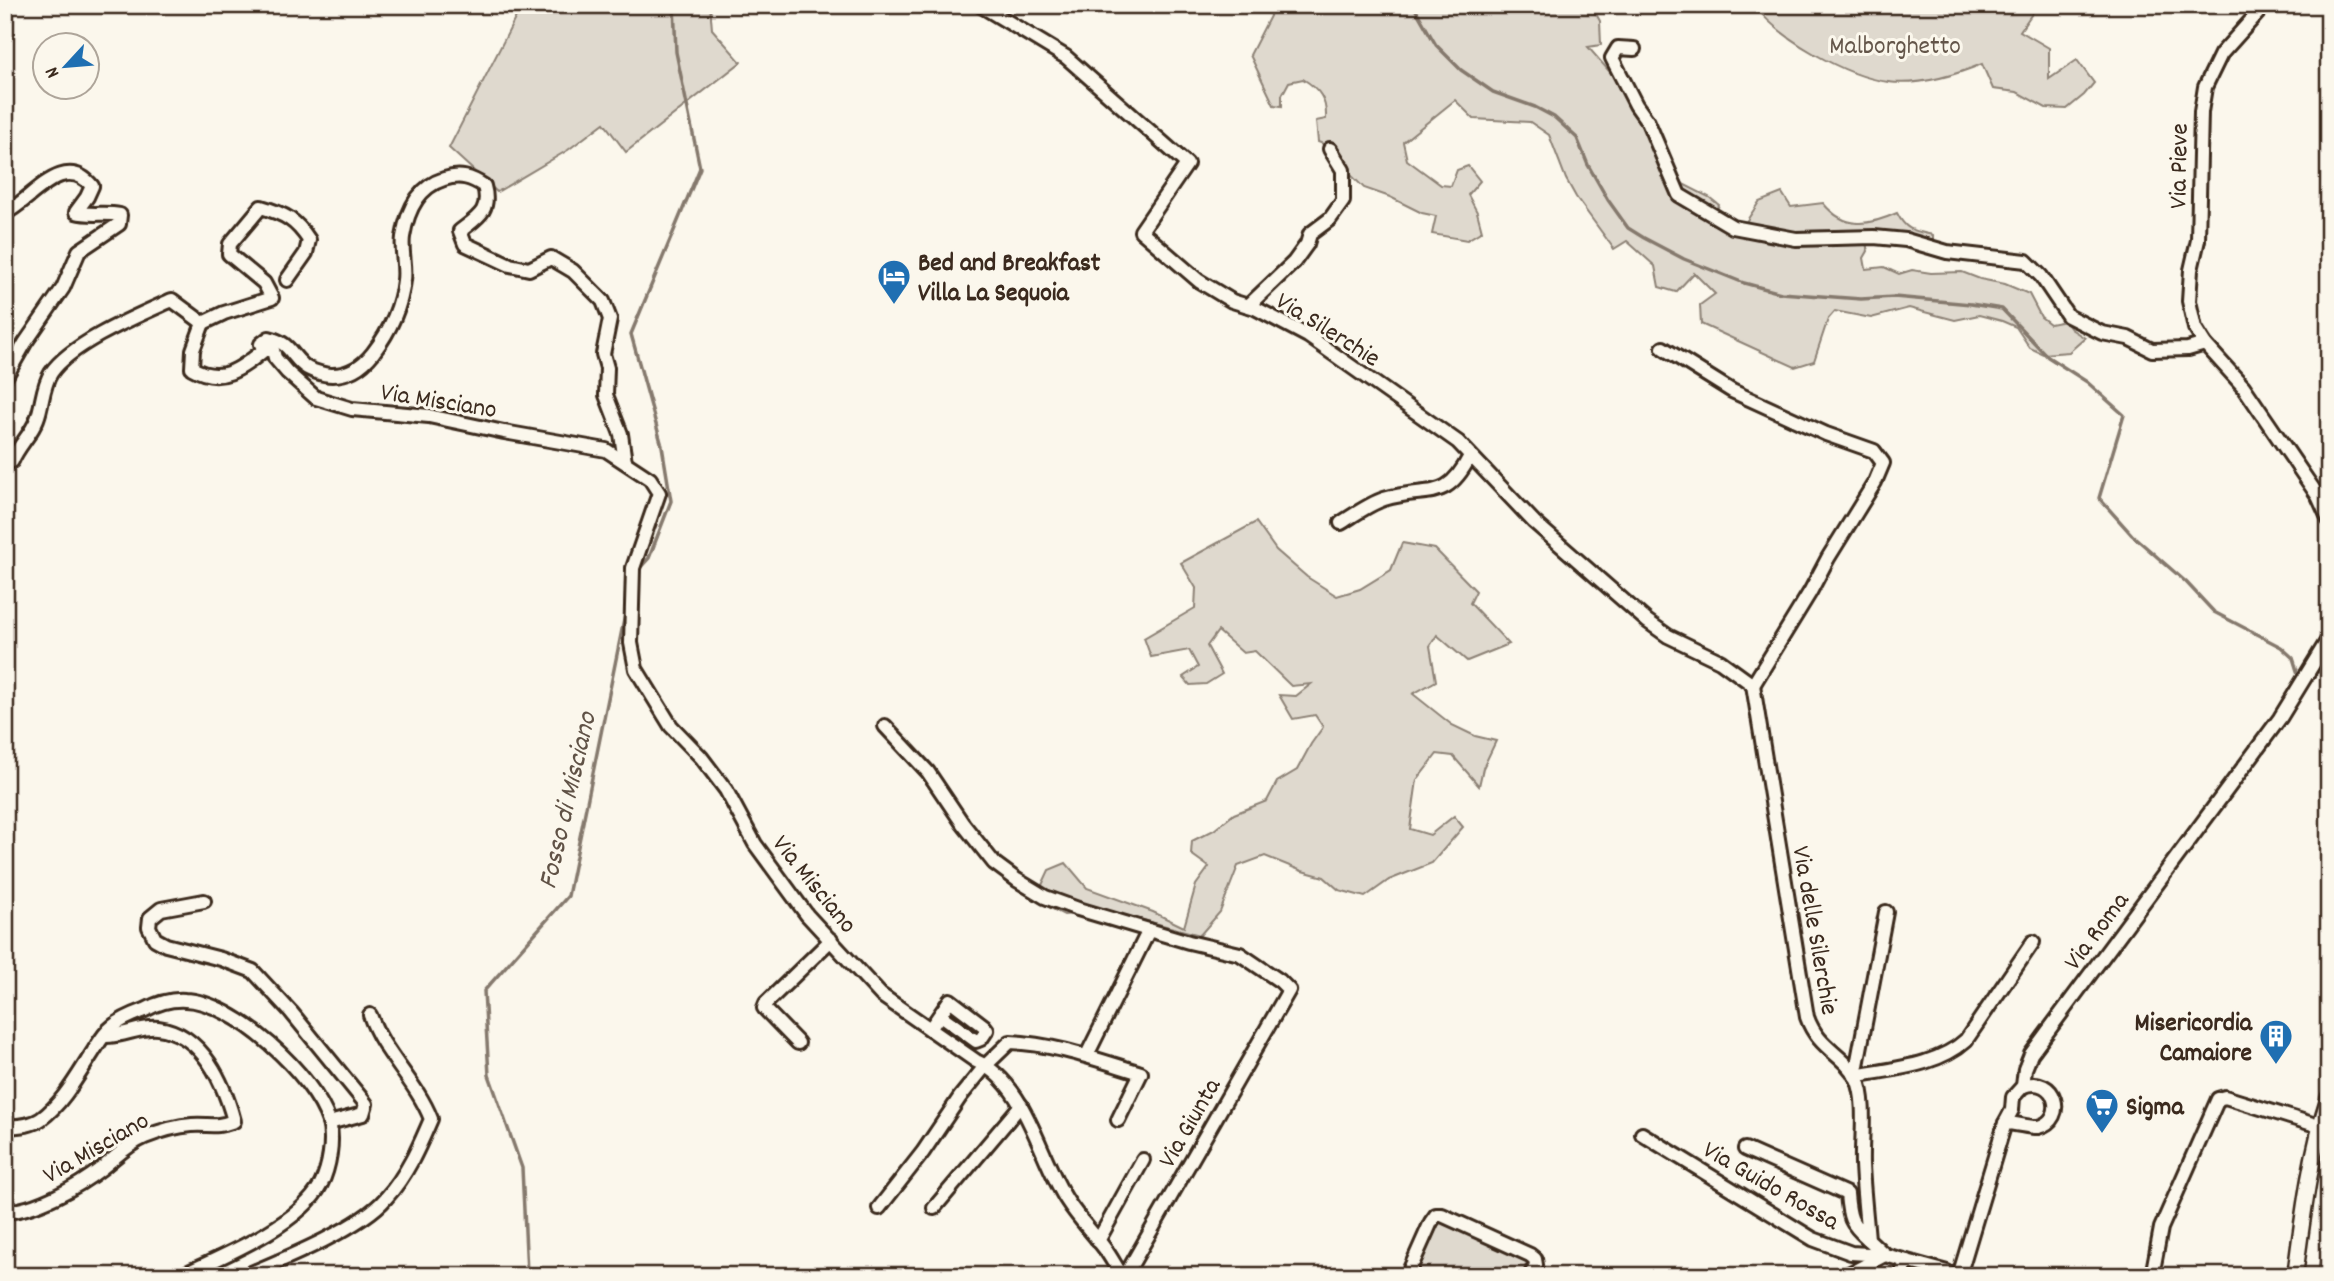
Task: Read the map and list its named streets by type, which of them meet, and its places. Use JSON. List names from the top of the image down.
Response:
{
  "streets": {
    "street": [
      "Via Pieve",
      "Via Silerchie",
      "Via Misciano",
      "Via delle Silerchie",
      "Via Roma",
      "Via Giunta",
      "Via Guido Rossa"
    ]
  },
  "crossings": [
    ["Via Silerchie", "Via delle Silerchie"],
    ["Via Misciano", "Via Giunta"]
  ],
  "water": ["Fosso di Misciano"],
  "parks": ["Malborghetto"],
  "places": {
    "hotel": ["Bed and Breakfast Villa La Sequoia"],
    "building": ["Misericordia Camaiore"],
    "supermarket": ["Sigma"]
  },
  "north": "bottom left"
}
